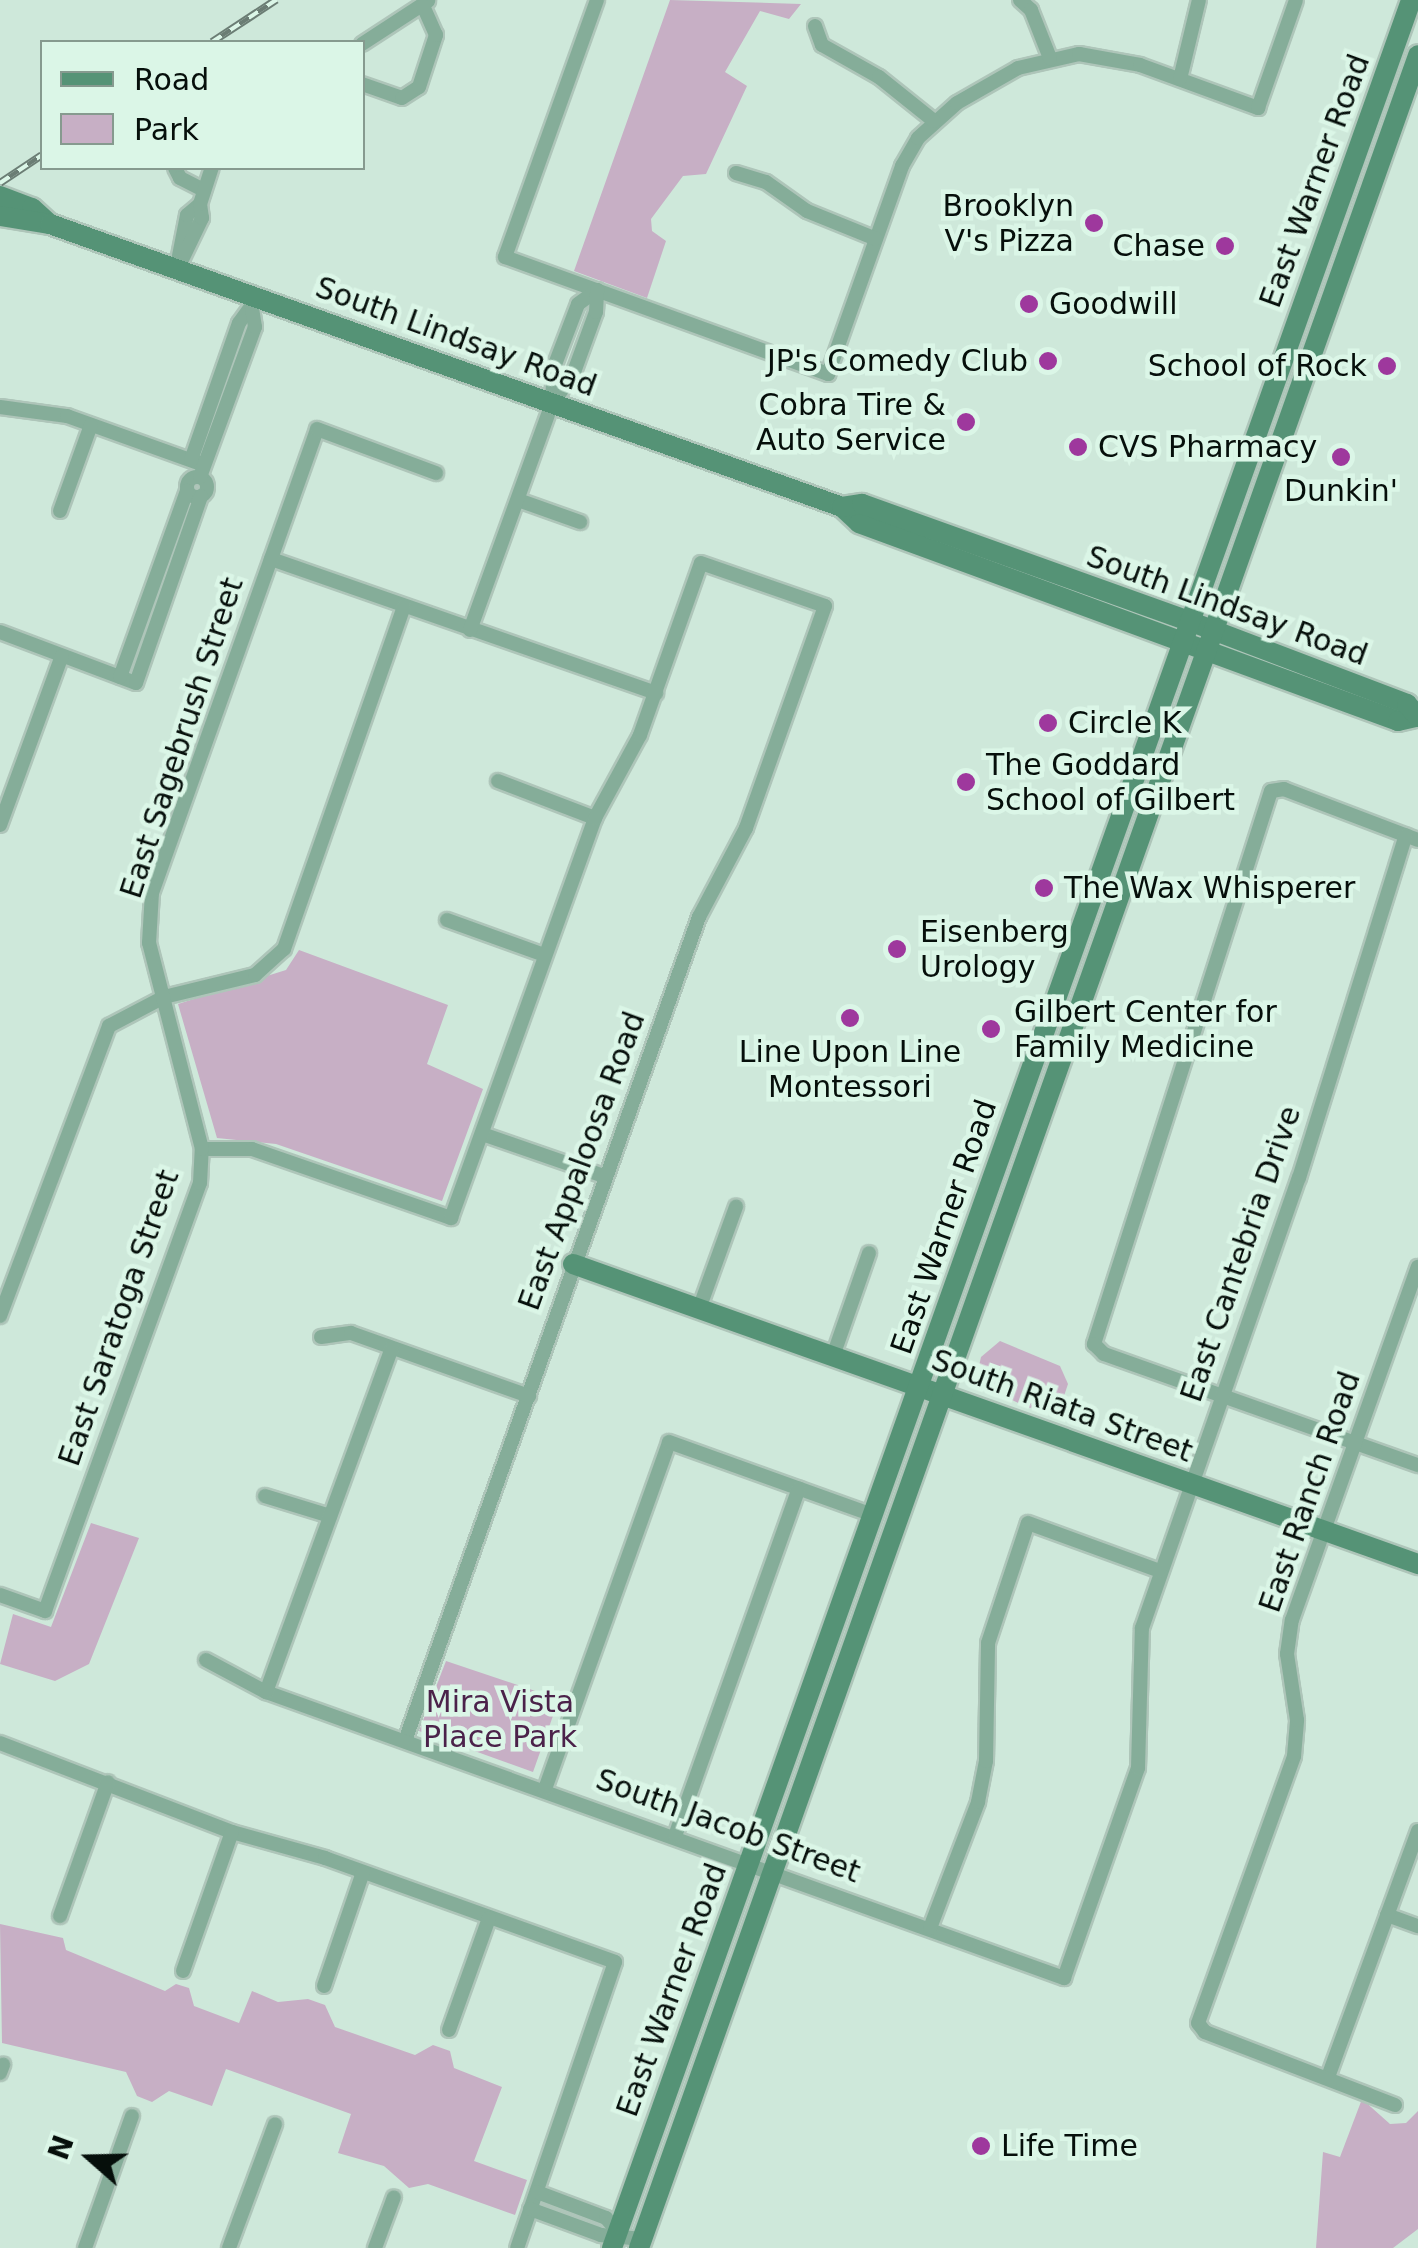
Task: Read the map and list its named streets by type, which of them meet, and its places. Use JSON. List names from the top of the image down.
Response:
{
  "streets": {
    "main road": ["East Warner Road", "South Lindsay Road", "South Riata Street"],
    "street": [
      "East Sagebrush Street",
      "East Appaloosa Road",
      "East Cantebria Drive",
      "East Saratoga Street",
      "East Ranch Road",
      "South Jacob Street"
    ]
  },
  "crossings": [
    ["East Warner Road", "South Lindsay Road"],
    ["East Warner Road", "South Riata Street"],
    ["East Warner Road", "South Jacob Street"],
    ["East Sagebrush Street", "East Saratoga Street"],
    ["East Appaloosa Road", "South Riata Street"],
    ["East Appaloosa Road", "South Jacob Street"],
    ["East Cantebria Drive", "South Riata Street"],
    ["East Cantebria Drive", "South Jacob Street"],
    ["South Riata Street", "East Ranch Road"]
  ],
  "parks": ["Mira Vista Place Park"],
  "places": [
    "Brooklyn V's Pizza",
    "Chase",
    "Goodwill",
    "JP's Comedy Club",
    "School of Rock",
    "Cobra Tire & Auto Service",
    "CVS Pharmacy",
    "Dunkin'",
    "Circle K",
    "The Goddard School of Gilbert",
    "The Wax Whisperer",
    "Eisenberg Urology",
    "Line Upon Line Montessori",
    "Gilbert Center for Family Medicine",
    "Life Time"
  ],
  "legend": ["Road", "Park"],
  "north": "left"
}
